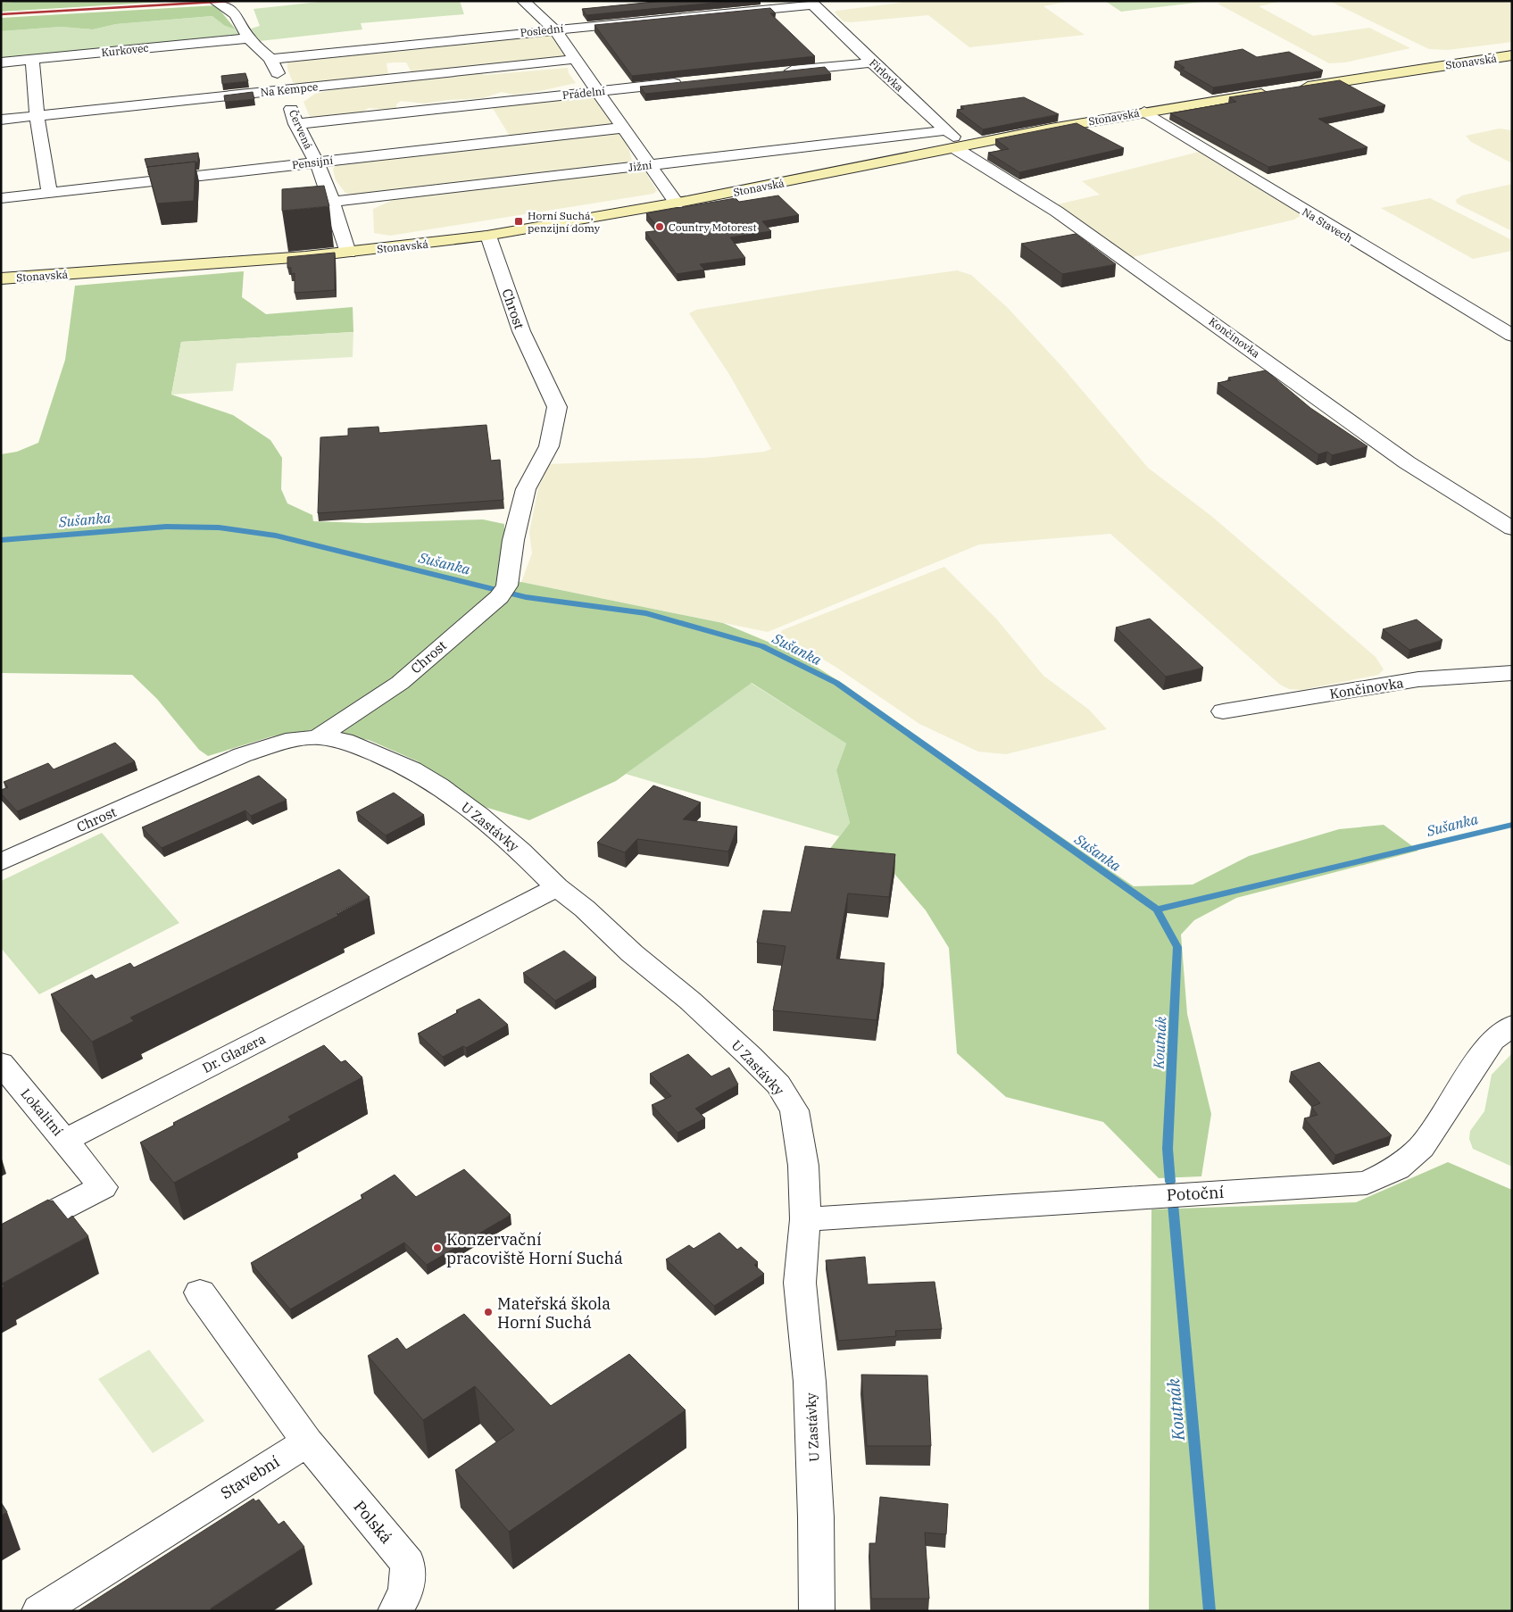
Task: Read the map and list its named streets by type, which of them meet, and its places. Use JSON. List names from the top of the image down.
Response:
{
  "streets": {
    "main road": ["Stonavská"],
    "street": [
      "Poslední",
      "Kurkovec",
      "Firlovka",
      "Na Kempce",
      "Prádelní",
      "Červená",
      "Pensijní",
      "Jižní",
      "Na Stavech",
      "Chrost",
      "Končinovka",
      "U Zastávky",
      "Dr. Glazera",
      "Lokalitní",
      "Potoční",
      "Stavební",
      "Polská"
    ]
  },
  "crossings": [
    ["Poslední", "Firlovka"],
    ["Poslední", "Červená"],
    ["Kurkovec", "Červená"],
    ["Stonavská", "Firlovka"],
    ["Stonavská", "Červená"],
    ["Stonavská", "Na Stavech"],
    ["Stonavská", "Chrost"],
    ["Stonavská", "Končinovka"],
    ["Firlovka", "Jižní"],
    ["Firlovka", "Končinovka"],
    ["Na Kempce", "Červená"],
    ["Prádelní", "Červená"],
    ["Červená", "Pensijní"],
    ["Červená", "Jižní"],
    ["Chrost", "U Zastávky"],
    ["U Zastávky", "Dr. Glazera"],
    ["U Zastávky", "Potoční"],
    ["Dr. Glazera", "Lokalitní"],
    ["Stavební", "Polská"]
  ],
  "water": ["Sušanka", "Koutnák"],
  "places": {
    "transit": ["Horní Suchá, penzijní domy"],
    "other": ["Country Motorest", "Konzervační pracoviště Horní Suchá", "Mateřská škola Horní Suchá"]
  }
}
